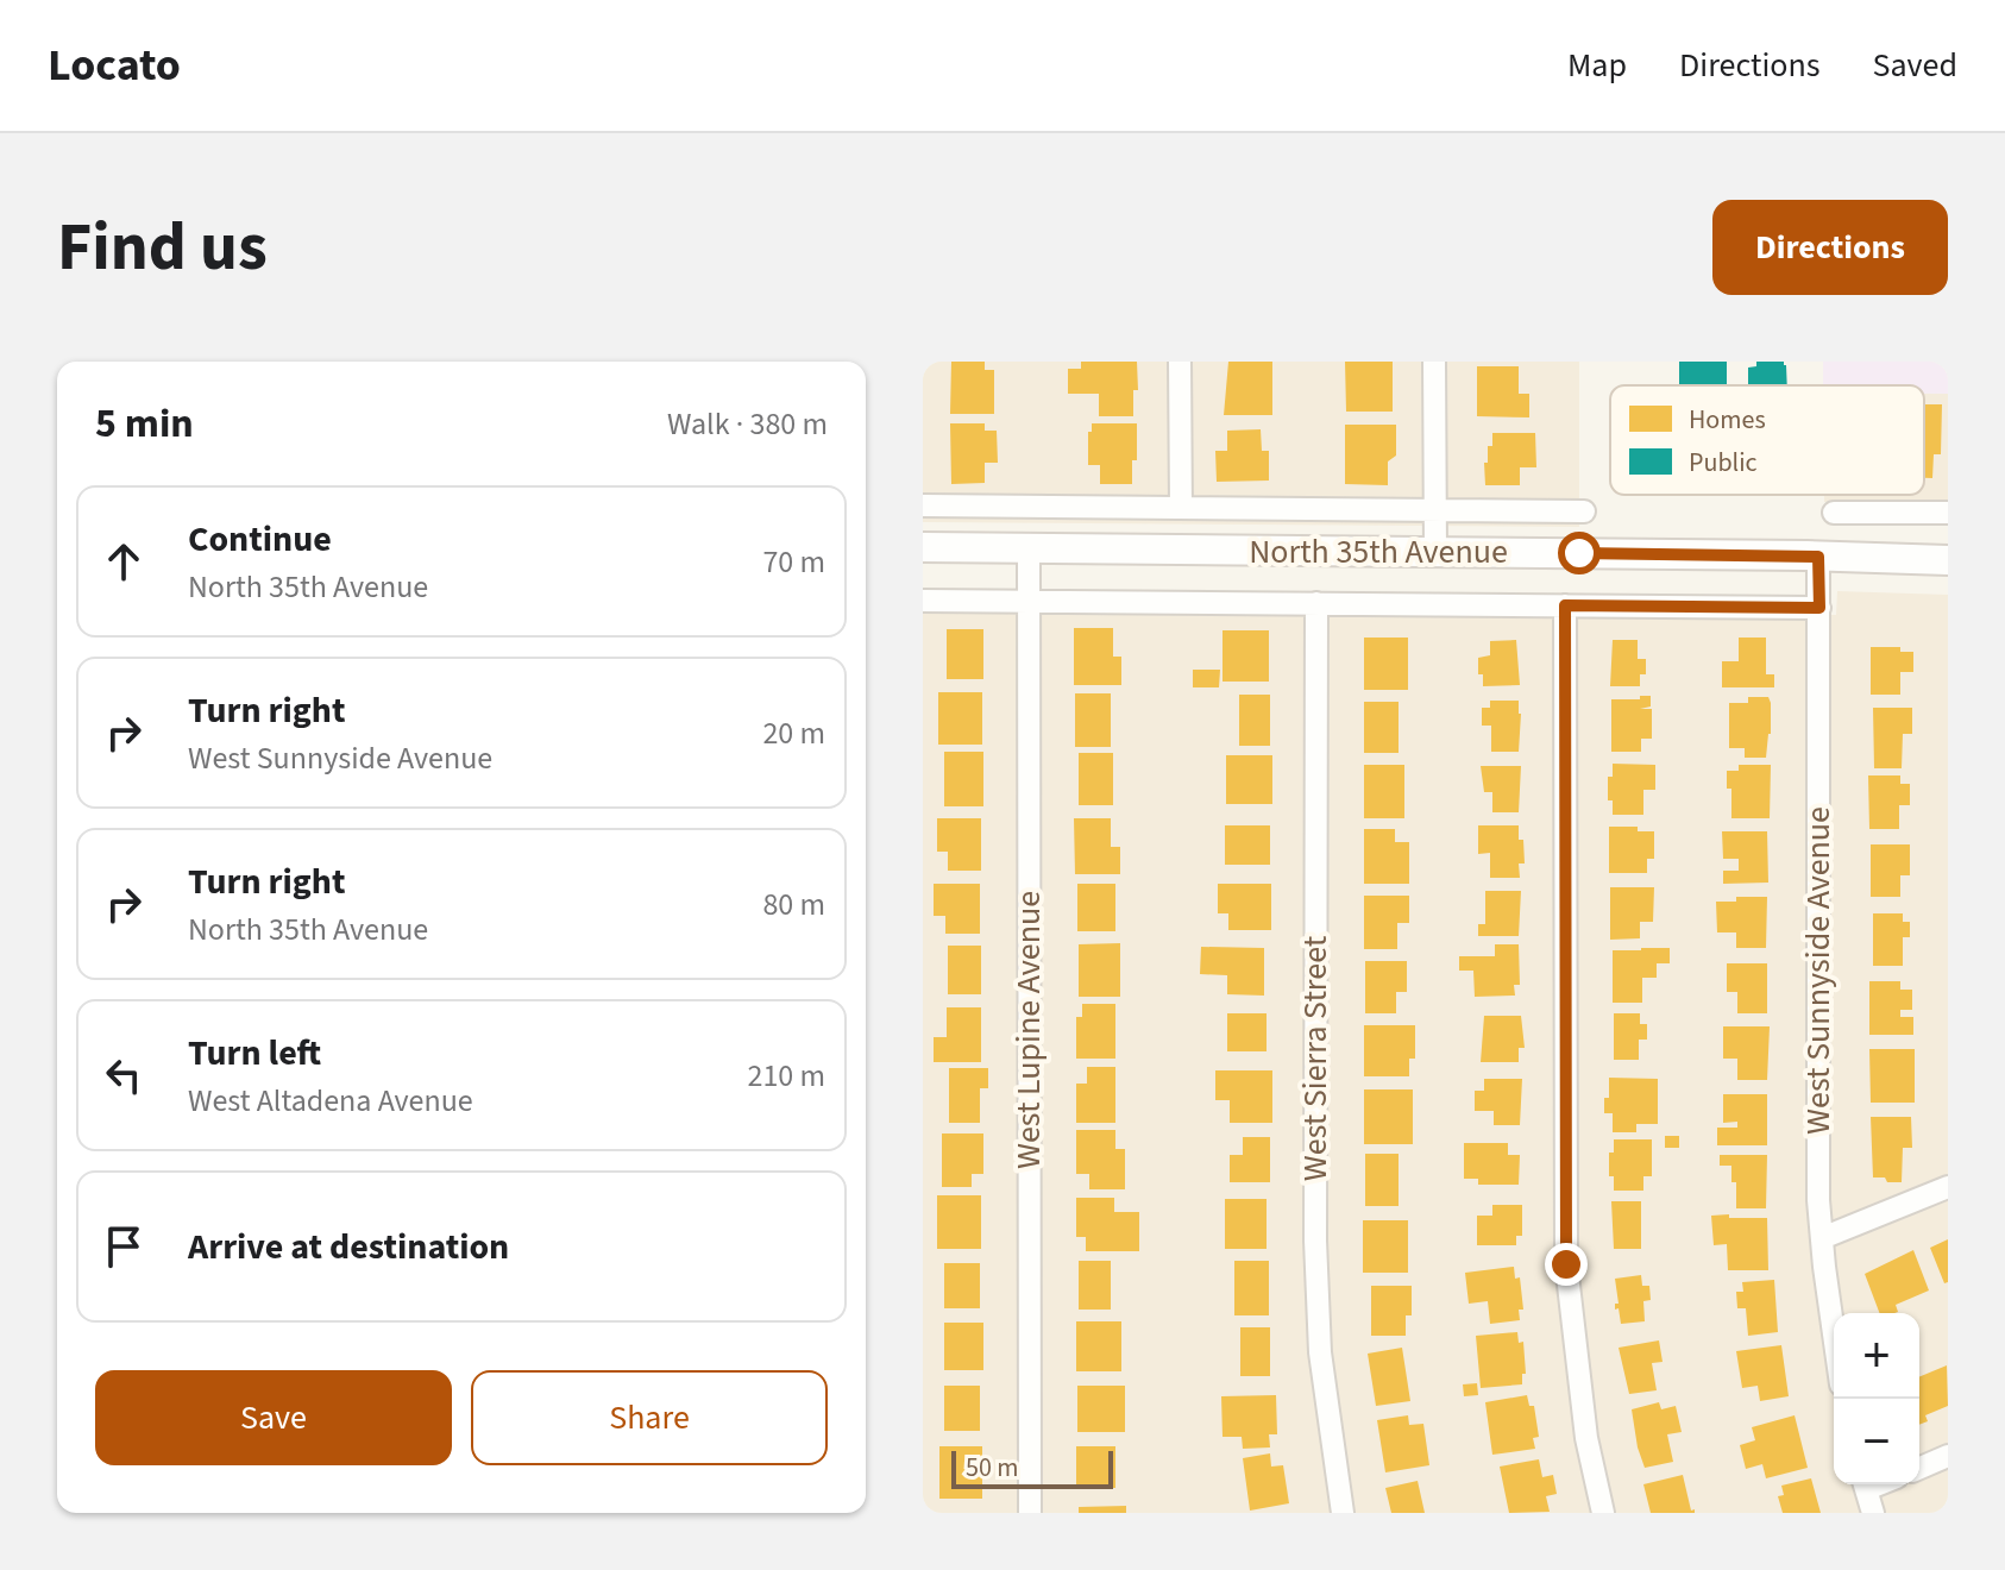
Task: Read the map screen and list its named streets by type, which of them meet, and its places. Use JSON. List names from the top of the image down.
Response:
{
  "streets": {
    "main road": ["North 35th Avenue"],
    "street": ["West Sunnyside Avenue", "West Lupine Avenue", "West Sierra Street"]
  },
  "crossings": [
    ["North 35th Avenue", "West Sunnyside Avenue"],
    ["North 35th Avenue", "West Lupine Avenue"],
    ["North 35th Avenue", "West Sierra Street"]
  ],
  "legend": ["Homes", "Public"],
  "scale_bar": "50 m",
  "page": {
    "header": "Locato",
    "nav": ["Map", "Directions", "Saved"],
    "buttons": [
      "Directions",
      ["Save", "Share"]
    ],
    "title": "Find us",
    "heading": ["5 min", "Walk · 380 m"],
    "list": [
      ["Continue", "North 35th Avenue", "70 m"],
      ["Turn right", "West Sunnyside Avenue", "20 m"],
      ["Turn right", "North 35th Avenue", "80 m"],
      ["Turn left", "West Altadena Avenue", "210 m"],
      "Arrive at destination"
    ],
    "map_buttons": ["+", "−"],
    "scale": "50 m"
  }
}
